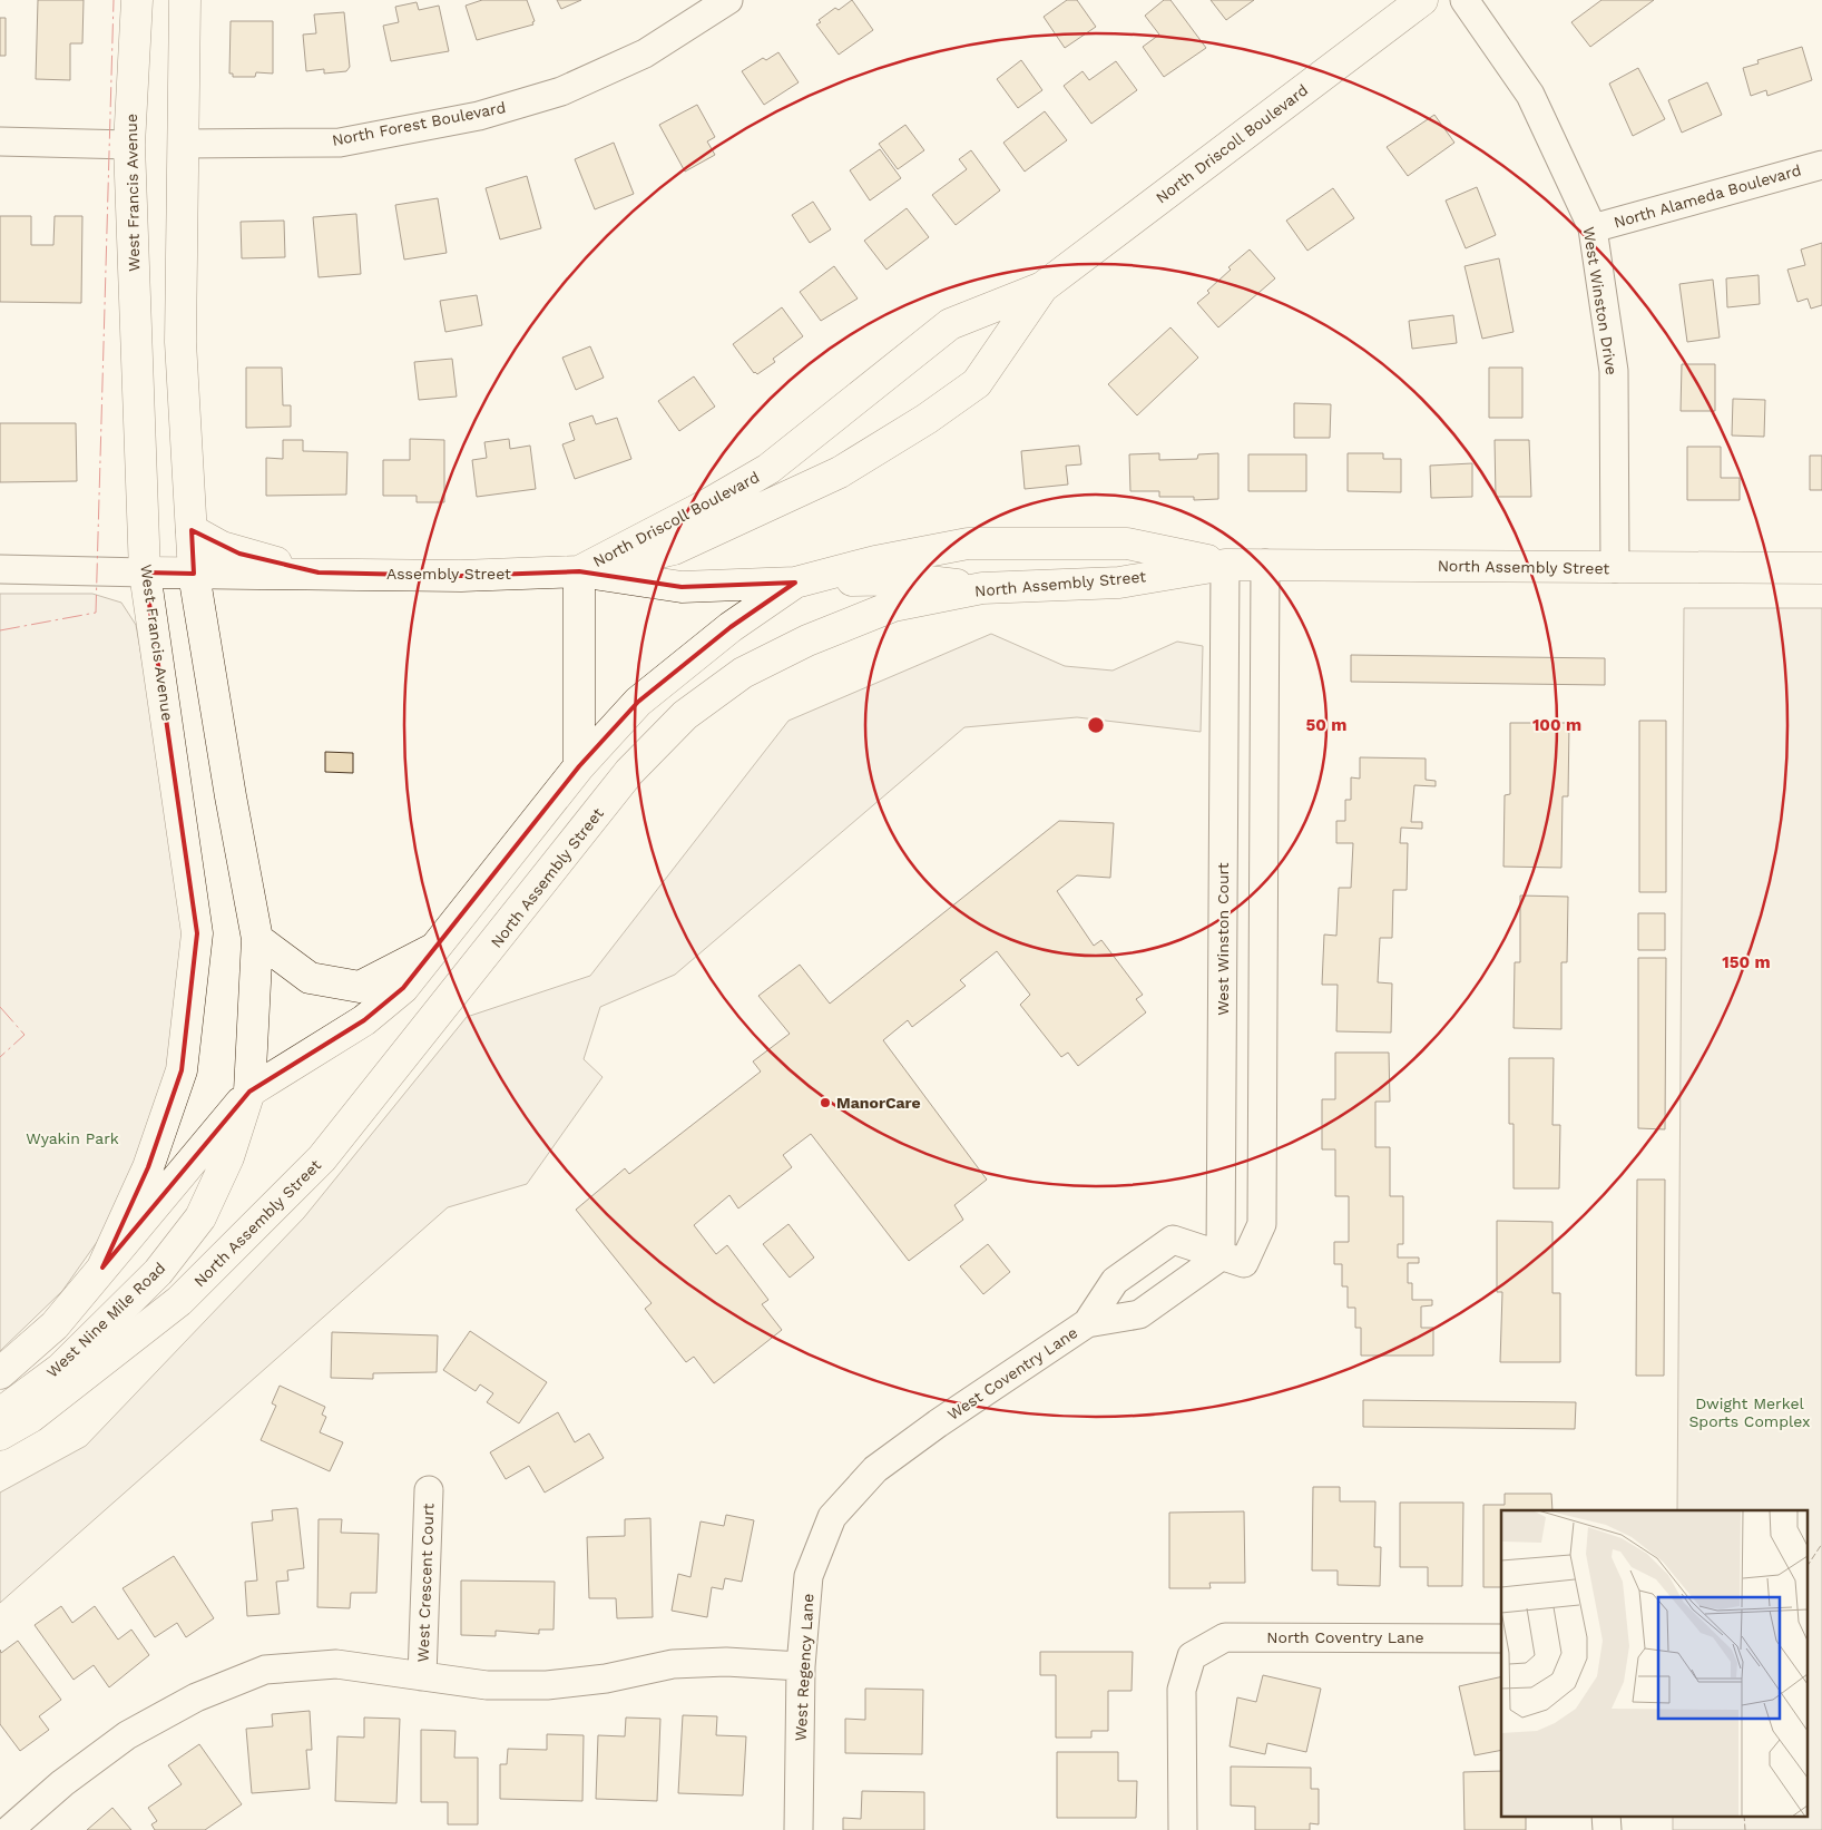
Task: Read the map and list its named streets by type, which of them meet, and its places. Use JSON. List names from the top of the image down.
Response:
{
  "streets": {
    "main road": [
      "North Driscoll Boulevard",
      "West Francis Avenue",
      "North Assembly Street",
      "Assembly Street",
      "West Nine Mile Road"
    ],
    "street": [
      "North Forest Boulevard",
      "North Alameda Boulevard",
      "West Winston Drive",
      "West Winston Court",
      "West Coventry Lane",
      "West Crescent Court",
      "North Coventry Lane",
      "West Regency Lane"
    ]
  },
  "crossings": [
    ["North Driscoll Boulevard", "Assembly Street"],
    ["West Francis Avenue", "North Assembly Street"],
    ["West Francis Avenue", "West Nine Mile Road"],
    ["North Alameda Boulevard", "West Winston Drive"],
    ["West Winston Drive", "North Assembly Street"],
    ["North Assembly Street", "West Winston Court"],
    ["North Assembly Street", "West Nine Mile Road"],
    ["West Winston Court", "West Coventry Lane"],
    ["West Coventry Lane", "West Regency Lane"]
  ],
  "parks": ["Wyakin Park", "Dwight Merkel Sports Complex"],
  "places": ["ManorCare"],
  "rings": ["50 m", "100 m", "150 m"]
}
